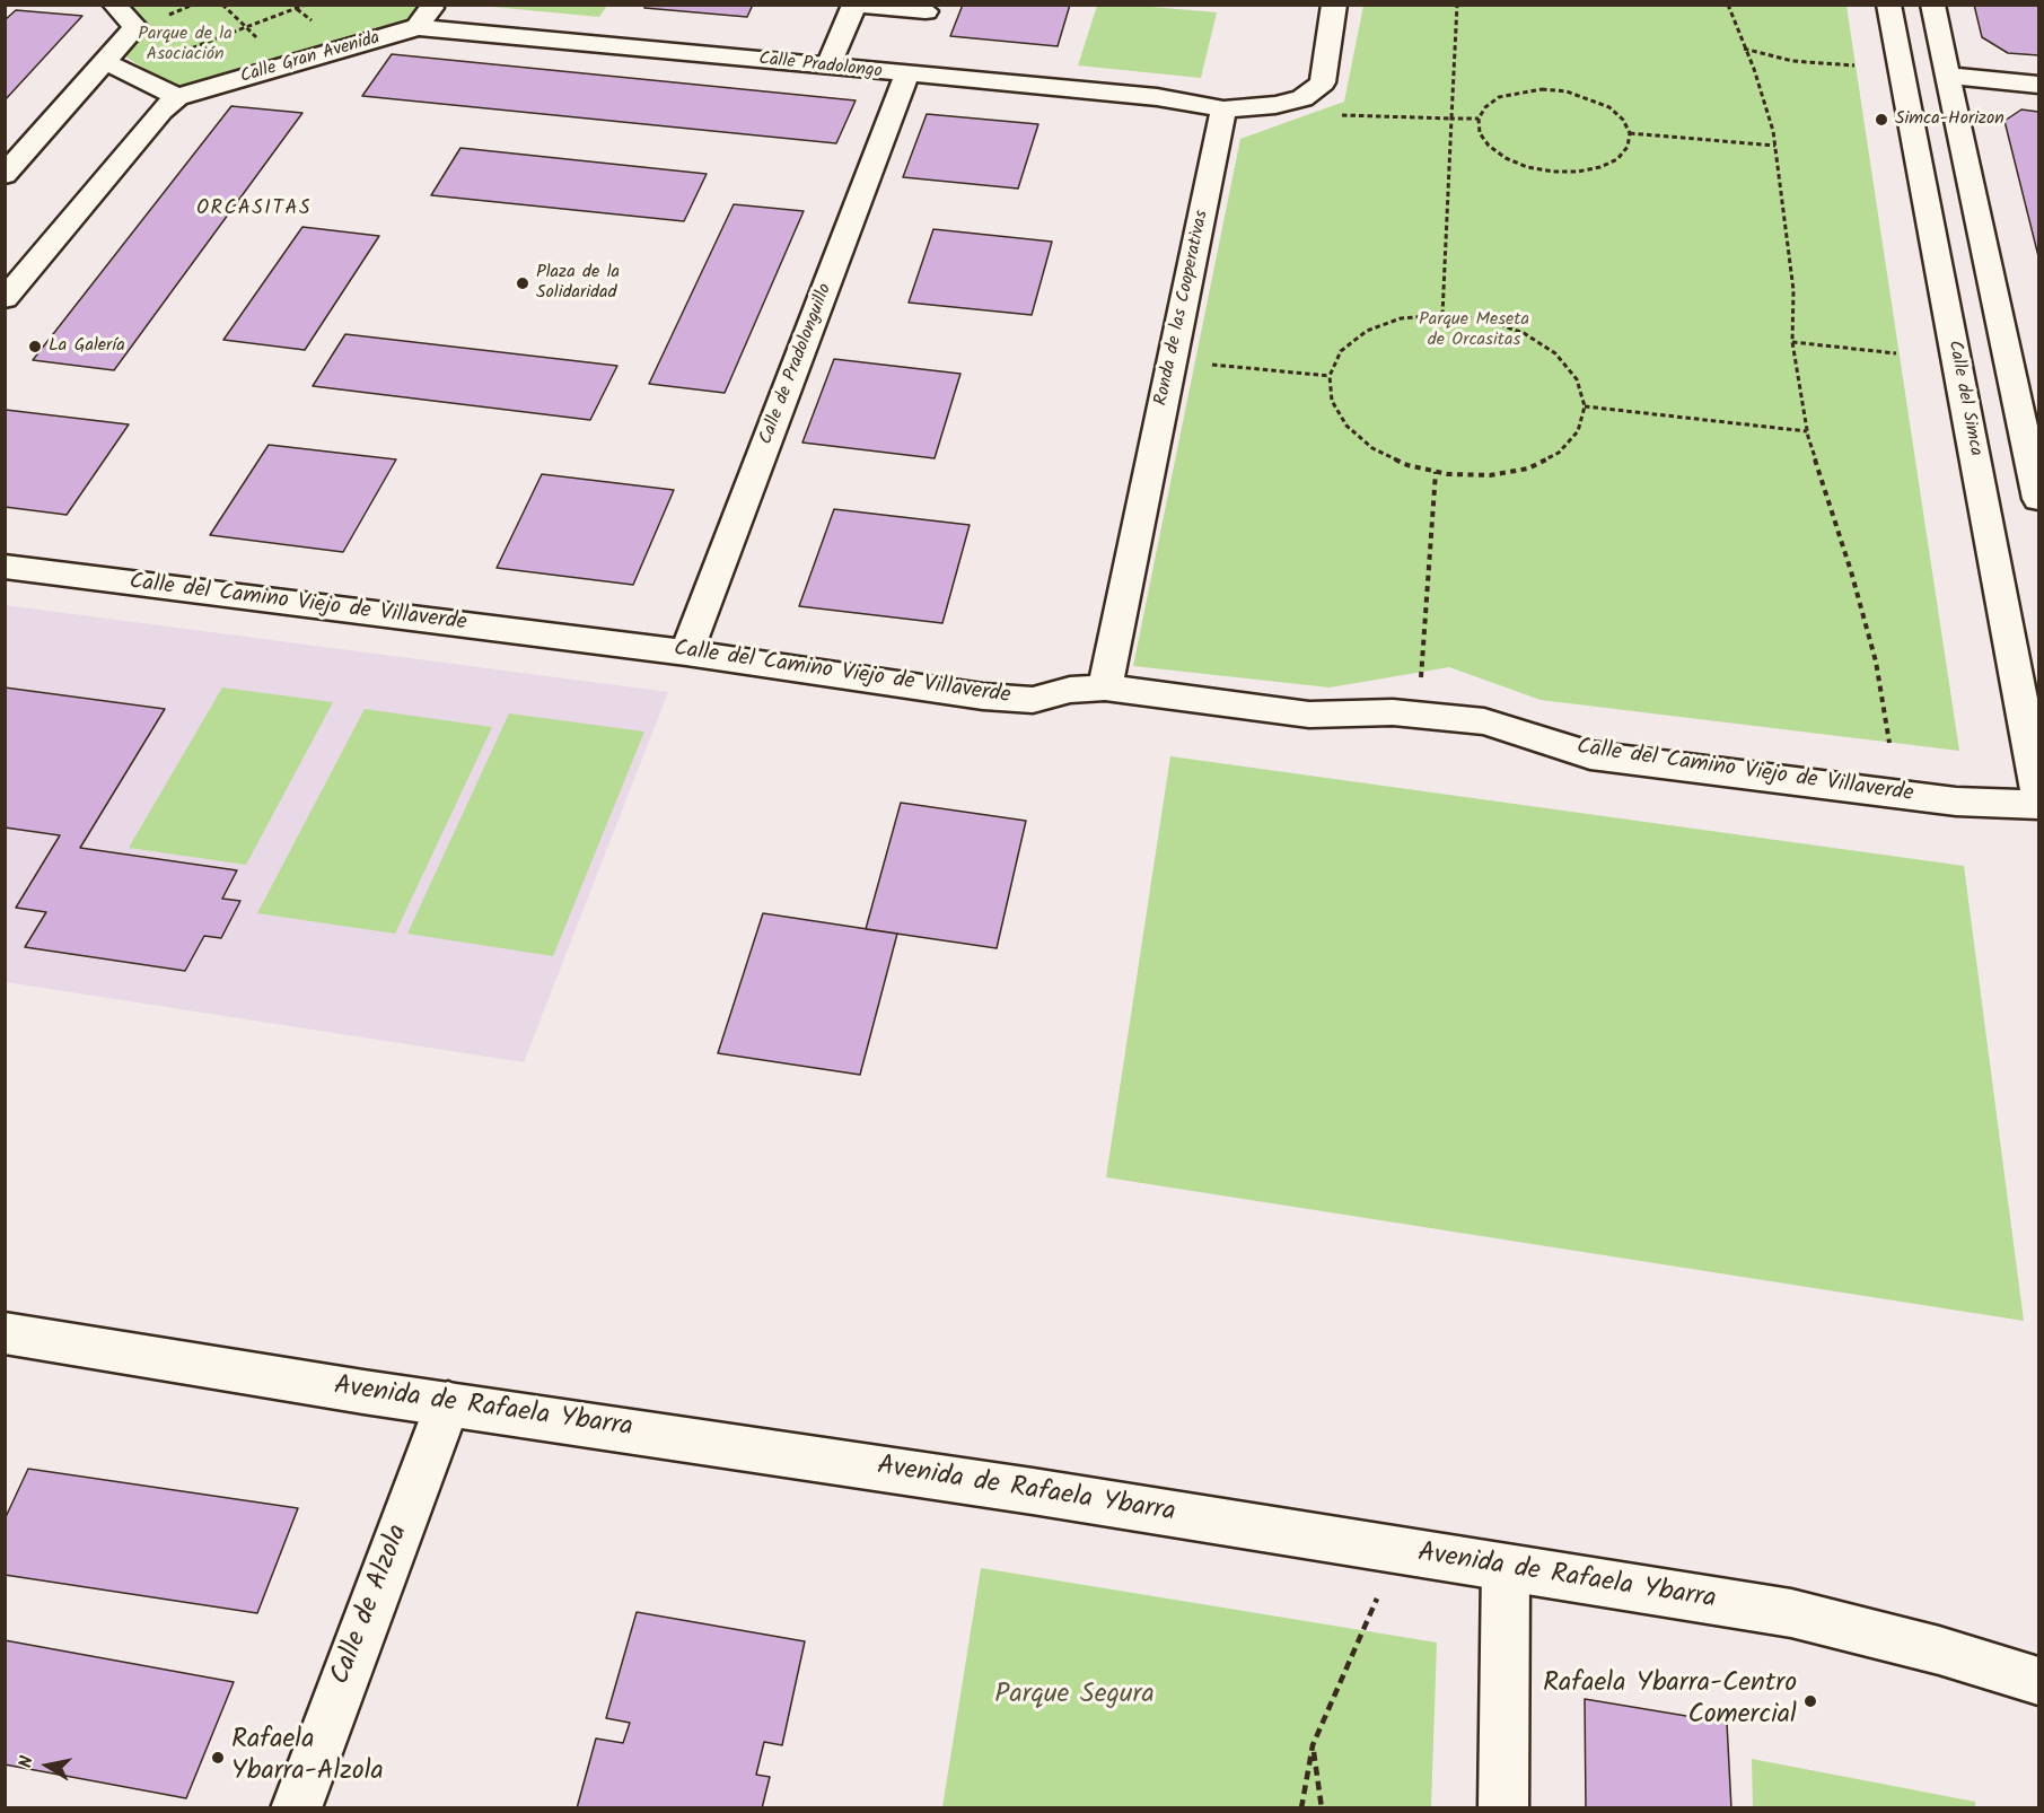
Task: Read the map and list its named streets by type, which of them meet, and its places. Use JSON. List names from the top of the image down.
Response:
{
  "streets": {
    "street": [
      "Calle Gran Avenida",
      "Calle Pradolongo",
      "Ronda de las Cooperativas",
      "Calle de Pradolonguillo",
      "Calle del Simca",
      "Calle del Camino Viejo de Villaverde",
      "Avenida de Rafaela Ybarra",
      "Calle de Alzola"
    ]
  },
  "crossings": [
    ["Calle Gran Avenida", "Calle Pradolongo"],
    ["Calle Pradolongo", "Ronda de las Cooperativas"],
    ["Calle Pradolongo", "Calle de Pradolonguillo"],
    ["Ronda de las Cooperativas", "Calle del Camino Viejo de Villaverde"],
    ["Calle de Pradolonguillo", "Calle del Camino Viejo de Villaverde"],
    ["Avenida de Rafaela Ybarra", "Calle de Alzola"]
  ],
  "districts": ["ORCASITAS"],
  "parks": ["Parque de la Asociación", "Parque Meseta de Orcasitas", "Parque Segura"],
  "places": [
    "Simca-Horizon",
    "Plaza de la Solidaridad",
    "La Galería",
    "Rafaela Ybarra-Centro Comercial",
    "Rafaela Ybarra-Alzola"
  ],
  "north": "left"
}
